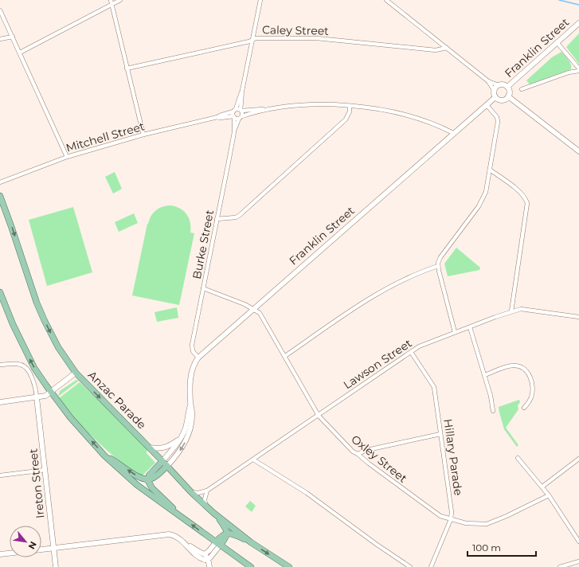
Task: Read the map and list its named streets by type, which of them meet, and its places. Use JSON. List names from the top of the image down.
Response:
{
  "streets": {
    "main road": ["Anzac Parade"],
    "street": [
      "Caley Street",
      "Franklin Street",
      "Mitchell Street",
      "Burke Street",
      "Lawson Street",
      "Hillary Parade",
      "Oxley Street",
      "Ireton Street"
    ]
  },
  "crossings": [
    ["Franklin Street", "Burke Street"],
    ["Franklin Street", "Anzac Parade"],
    ["Franklin Street", "Oxley Street"],
    ["Mitchell Street", "Burke Street"],
    ["Lawson Street", "Anzac Parade"],
    ["Lawson Street", "Hillary Parade"],
    ["Lawson Street", "Oxley Street"],
    ["Hillary Parade", "Oxley Street"]
  ],
  "scale_bar": "100 m",
  "north": "bottom right"
}
